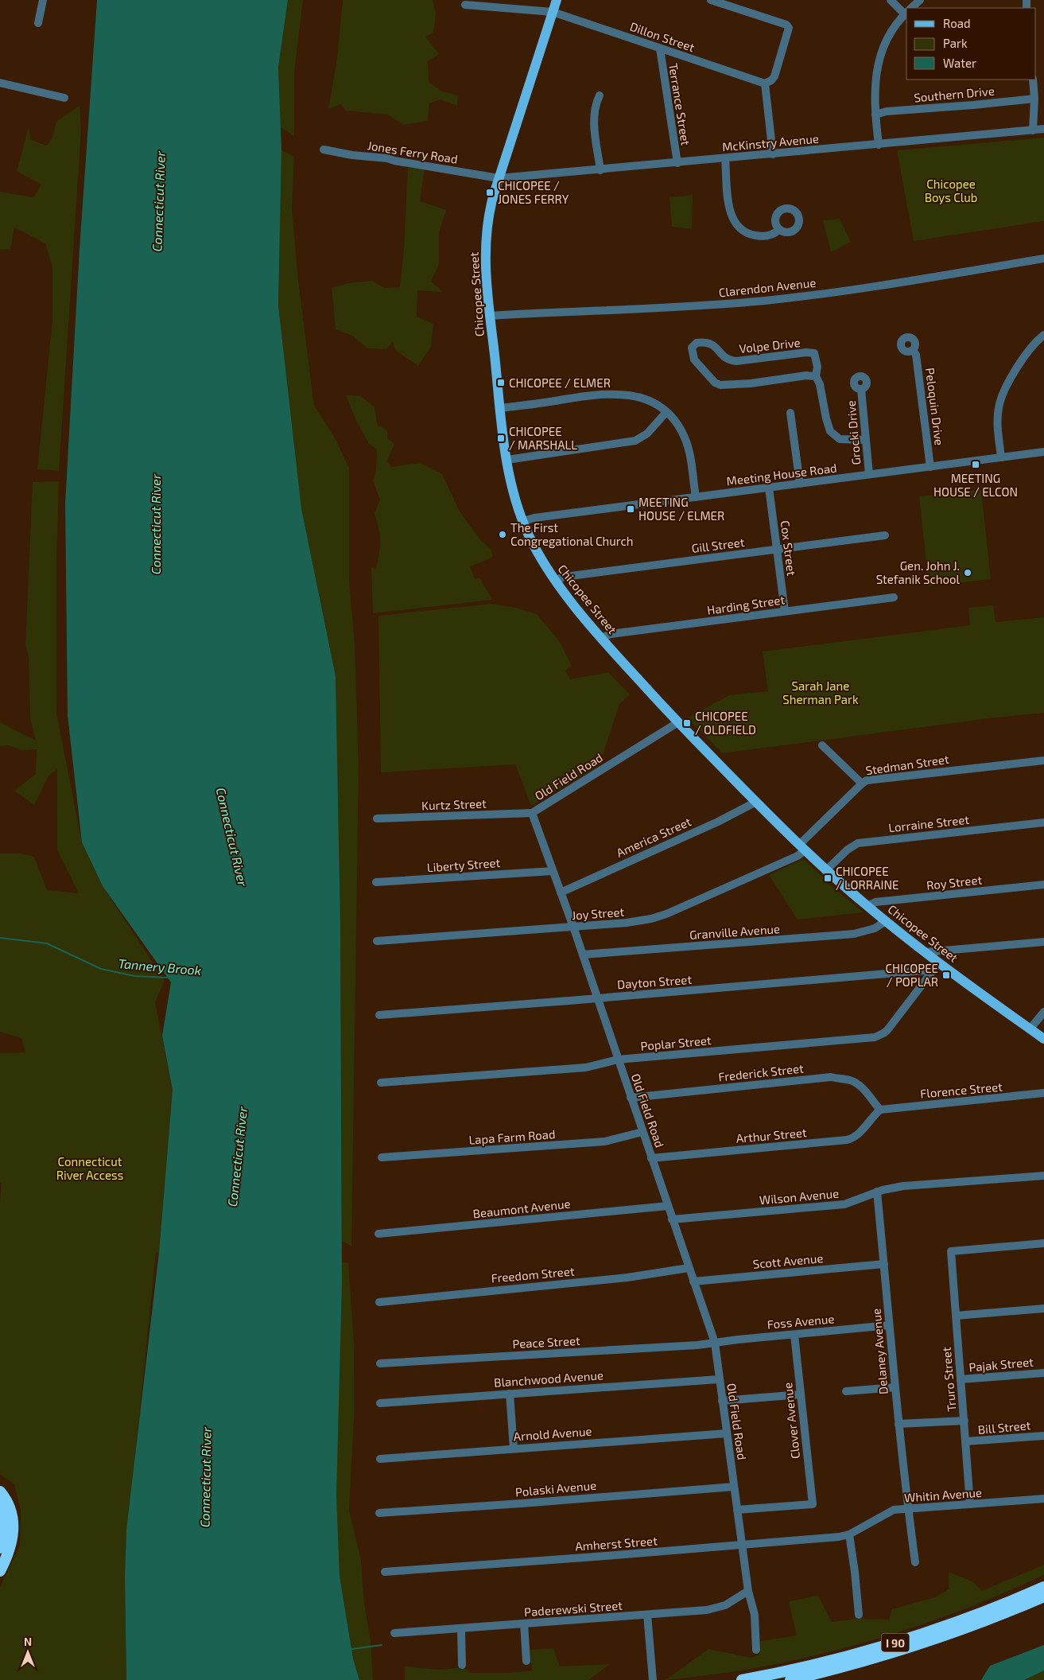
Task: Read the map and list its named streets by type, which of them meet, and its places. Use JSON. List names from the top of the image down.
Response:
{
  "streets": {
    "highway": ["I 90"],
    "main road": ["Chicopee Street"],
    "street": [
      "Dillon Street",
      "Southern Drive",
      "Terrance Street",
      "McKinstry Avenue",
      "Jones Ferry Road",
      "Clarendon Avenue",
      "Volpe Drive",
      "Peloquin Drive",
      "Grocki Drive",
      "Meeting House Road",
      "Gill Street",
      "Cox Street",
      "Harding Street",
      "Stedman Street",
      "Old Field Road",
      "Kurtz Street",
      "Lorraine Street",
      "America Street",
      "Liberty Street",
      "Roy Street",
      "Joy Street",
      "Granville Avenue",
      "Dayton Street",
      "Poplar Street",
      "Frederick Street",
      "Florence Street",
      "Arthur Street",
      "Lapa Farm Road",
      "Wilson Avenue",
      "Beaumont Avenue",
      "Scott Avenue",
      "Freedom Street",
      "Foss Avenue",
      "Peace Street",
      "Delaney Avenue",
      "Pajak Street",
      "Blanchwood Avenue",
      "Truro Street",
      "Clover Avenue",
      "Bill Street",
      "Arnold Avenue",
      "Polaski Avenue",
      "Whitin Avenue",
      "Amherst Street",
      "Paderewski Street"
    ]
  },
  "crossings": [
    ["Dillon Street", "Terrance Street"],
    ["Dillon Street", "Chicopee Street"],
    ["Terrance Street", "McKinstry Avenue"],
    ["McKinstry Avenue", "Jones Ferry Road"],
    ["McKinstry Avenue", "Chicopee Street"],
    ["Jones Ferry Road", "Chicopee Street"],
    ["Clarendon Avenue", "Chicopee Street"],
    ["Chicopee Street", "Meeting House Road"],
    ["Chicopee Street", "Gill Street"],
    ["Chicopee Street", "Harding Street"],
    ["Chicopee Street", "Stedman Street"],
    ["Chicopee Street", "Old Field Road"],
    ["Chicopee Street", "Lorraine Street"],
    ["Chicopee Street", "America Street"],
    ["Chicopee Street", "Roy Street"],
    ["Chicopee Street", "Joy Street"],
    ["Chicopee Street", "Granville Avenue"],
    ["Chicopee Street", "Poplar Street"],
    ["Volpe Drive", "Grocki Drive"],
    ["Peloquin Drive", "Meeting House Road"],
    ["Grocki Drive", "Meeting House Road"],
    ["Meeting House Road", "Cox Street"],
    ["Gill Street", "Cox Street"],
    ["Cox Street", "Harding Street"],
    ["Stedman Street", "Joy Street"],
    ["Old Field Road", "Kurtz Street"],
    ["Old Field Road", "America Street"],
    ["Old Field Road", "Liberty Street"],
    ["Old Field Road", "Joy Street"],
    ["Old Field Road", "Granville Avenue"],
    ["Old Field Road", "Dayton Street"],
    ["Old Field Road", "Poplar Street"],
    ["Old Field Road", "Frederick Street"],
    ["Old Field Road", "Arthur Street"],
    ["Old Field Road", "Lapa Farm Road"],
    ["Old Field Road", "Wilson Avenue"],
    ["Old Field Road", "Beaumont Avenue"],
    ["Old Field Road", "Scott Avenue"],
    ["Old Field Road", "Freedom Street"],
    ["Old Field Road", "Foss Avenue"],
    ["Old Field Road", "Peace Street"],
    ["Old Field Road", "Blanchwood Avenue"],
    ["Old Field Road", "Clover Avenue"],
    ["Old Field Road", "Arnold Avenue"],
    ["Old Field Road", "Polaski Avenue"],
    ["Old Field Road", "Amherst Street"],
    ["Old Field Road", "Paderewski Street"],
    ["Dayton Street", "Poplar Street"],
    ["Frederick Street", "Florence Street"],
    ["Frederick Street", "Arthur Street"],
    ["Florence Street", "Arthur Street"],
    ["Wilson Avenue", "Delaney Avenue"],
    ["Scott Avenue", "Delaney Avenue"],
    ["Foss Avenue", "Peace Street"],
    ["Foss Avenue", "Delaney Avenue"],
    ["Foss Avenue", "Clover Avenue"],
    ["Delaney Avenue", "Whitin Avenue"],
    ["Pajak Street", "Truro Street"],
    ["Truro Street", "Bill Street"],
    ["Truro Street", "Whitin Avenue"],
    ["Whitin Avenue", "Amherst Street"]
  ],
  "water": ["Connecticut River", "Tannery Brook"],
  "parks": ["Chicopee Boys Club", "Sarah Jane Sherman Park", "Connecticut River Access"],
  "places": {
    "transit": [
      "CHICOPEE / JONES FERRY",
      "CHICOPEE / ELMER",
      "CHICOPEE / MARSHALL",
      "MEETING HOUSE / ELCON",
      "MEETING HOUSE / ELMER",
      "CHICOPEE / OLDFIELD",
      "CHICOPEE / LORRAINE",
      "CHICOPEE / POPLAR"
    ],
    "other": ["The First Congregational Church", "Gen. John J. Stefanik School"]
  },
  "legend": ["Road", "Park", "Water"],
  "north": "top"
}
